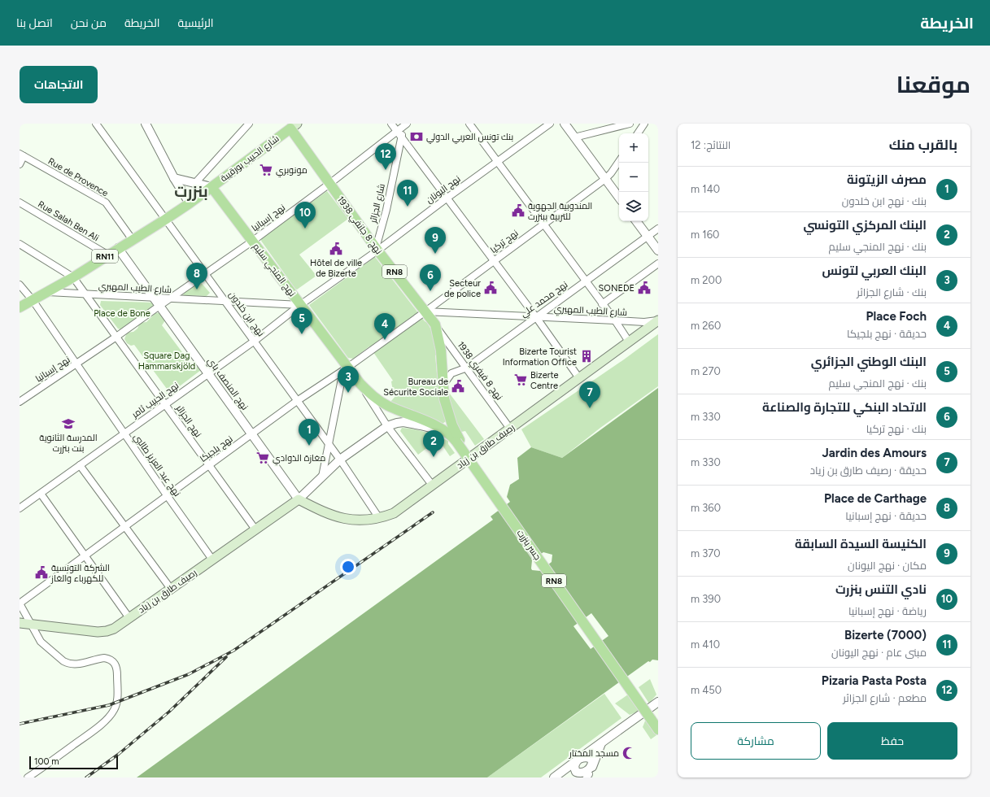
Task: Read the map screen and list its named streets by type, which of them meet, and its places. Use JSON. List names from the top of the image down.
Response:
{
  "streets": {
    "main road": [
      "شارع الحبيب بورقيبة",
      "نهج 8 جانفي 1938",
      "RN11",
      "نهج المنجي سليم",
      "RN8",
      "رصيف طارق بن زياد",
      "جسر بنزرت"
    ],
    "street": [
      "Rue de Provence",
      "نهج اليونان",
      "شارع الجزائر",
      "نهج إسبانيا",
      "Rue Salah Ben Ali",
      "نهج تركيا",
      "شارع الطيب المهيري",
      "نهج محمد علي",
      "نهج ابن خلدون",
      "نهج 8 فيفري 1938",
      "نهج المنصف باي",
      "نهج الحبيب ثامر",
      "نهج الجزائر",
      "نهج بلجيكا",
      "نهج عبد العزيز طالبي"
    ]
  },
  "crossings": [
    ["شارع الحبيب بورقيبة", "Rue de Provence"],
    ["شارع الحبيب بورقيبة", "Rue Salah Ben Ali"],
    ["شارع الحبيب بورقيبة", "نهج 8 جانفي 1938"],
    ["شارع الحبيب بورقيبة", "نهج المنجي سليم"],
    ["شارع الحبيب بورقيبة", "شارع الطيب المهيري"],
    ["شارع الحبيب بورقيبة", "نهج ابن خلدون"],
    ["شارع الحبيب بورقيبة", "نهج المنصف باي"],
    ["شارع الحبيب بورقيبة", "نهج الجزائر"],
    ["شارع الحبيب بورقيبة", "نهج عبد العزيز طالبي"],
    ["نهج اليونان", "شارع الجزائر"],
    ["نهج اليونان", "نهج 8 جانفي 1938"],
    ["نهج اليونان", "نهج المنجي سليم"],
    ["نهج اليونان", "شارع الطيب المهيري"],
    ["نهج اليونان", "نهج الحبيب ثامر"],
    ["شارع الجزائر", "نهج إسبانيا"],
    ["شارع الجزائر", "نهج 8 جانفي 1938"],
    ["نهج إسبانيا", "نهج 8 جانفي 1938"],
    ["نهج إسبانيا", "نهج المنجي سليم"],
    ["نهج إسبانيا", "شارع الطيب المهيري"],
    ["نهج إسبانيا", "نهج ابن خلدون"],
    ["نهج إسبانيا", "نهج المنصف باي"],
    ["نهج إسبانيا", "نهج الجزائر"],
    ["نهج إسبانيا", "نهج عبد العزيز طالبي"],
    ["نهج 8 جانفي 1938", "نهج تركيا"],
    ["نهج 8 جانفي 1938", "نهج المنجي سليم"],
    ["نهج 8 جانفي 1938", "شارع الطيب المهيري"],
    ["نهج 8 جانفي 1938", "نهج محمد علي"],
    ["نهج 8 جانفي 1938", "نهج 8 فيفري 1938"],
    ["نهج 8 جانفي 1938", "نهج بلجيكا"],
    ["نهج 8 جانفي 1938", "جسر بنزرت"],
    ["نهج تركيا", "شارع الطيب المهيري"],
    ["نهج تركيا", "نهج بلجيكا"],
    ["نهج المنجي سليم", "شارع الطيب المهيري"],
    ["نهج المنجي سليم", "نهج الحبيب ثامر"],
    ["نهج المنجي سليم", "رصيف طارق بن زياد"],
    ["نهج المنجي سليم", "نهج بلجيكا"],
    ["نهج المنجي سليم", "جسر بنزرت"],
    ["RN8", "جسر بنزرت"],
    ["شارع الطيب المهيري", "نهج محمد علي"],
    ["شارع الطيب المهيري", "نهج ابن خلدون"],
    ["شارع الطيب المهيري", "نهج المنصف باي"],
    ["شارع الطيب المهيري", "نهج الحبيب ثامر"],
    ["شارع الطيب المهيري", "نهج الجزائر"],
    ["شارع الطيب المهيري", "رصيف طارق بن زياد"],
    ["شارع الطيب المهيري", "نهج بلجيكا"],
    ["نهج محمد علي", "نهج 8 فيفري 1938"],
    ["نهج ابن خلدون", "نهج الحبيب ثامر"],
    ["نهج ابن خلدون", "رصيف طارق بن زياد"],
    ["نهج ابن خلدون", "نهج بلجيكا"],
    ["نهج 8 فيفري 1938", "رصيف طارق بن زياد"],
    ["نهج المنصف باي", "نهج الحبيب ثامر"],
    ["نهج المنصف باي", "رصيف طارق بن زياد"],
    ["نهج المنصف باي", "نهج بلجيكا"],
    ["نهج الحبيب ثامر", "نهج الجزائر"],
    ["نهج الحبيب ثامر", "نهج عبد العزيز طالبي"],
    ["نهج الجزائر", "رصيف طارق بن زياد"],
    ["نهج الجزائر", "نهج بلجيكا"],
    ["رصيف طارق بن زياد", "نهج عبد العزيز طالبي"],
    ["نهج بلجيكا", "نهج عبد العزيز طالبي"]
  ],
  "districts": ["بنزرت"],
  "parks": ["Place de Bone", "Square Dag Hammarskjöld"],
  "places": {
    "bank": ["بنك تونس العربي الدولي"],
    "supermarket": ["مونوبري", "Bizerte Centre", "مغازة الذوادي"],
    "public building": [
      "المندوبية الجهوية للتربية ببنزرت",
      "Hôtel de ville de Bizerte",
      "Secteur de police",
      "SONEDE",
      "Bureau de Sécurite Sociale",
      "الشركة التونسية للكهرباء والغاز"
    ],
    "building": ["Bizerte Tourist Information Office"],
    "school or university": ["المدرسة الثانوية بنت بنزرت"],
    "mosque": ["مسجد المختار"]
  },
  "scale_bar": "100 m",
  "page": {
    "header": "الخريطة",
    "nav": [
      "الرئيسية",
      "الخريطة",
      "من نحن",
      "اتصل بنا"
    ],
    "title": "موقعنا",
    "buttons": [
      "الاتجاهات",
      ["حفظ", "مشاركة"]
    ],
    "heading": ["بالقرب منك", "النتائج: 12"],
    "map_buttons": ["+", "−"],
    "pins": [
      "12",
      "11",
      "10",
      "9",
      "8",
      "6",
      "5",
      "4",
      "3",
      "7",
      "1",
      "2"
    ],
    "list": [
      {
        "mark": "1",
        "name": "مصرف الزيتونة",
        "note": "بنك · نهج ابن خلدون",
        "value": "140 m"
      },
      {
        "mark": "2",
        "name": "البنك المركزي التونسي",
        "note": "بنك · نهج المنجي سليم",
        "value": "160 m"
      },
      {
        "mark": "3",
        "name": "البنك العربي لتونس",
        "note": "بنك · شارع الجزائر",
        "value": "200 m"
      },
      {
        "mark": "4",
        "name": "Place Foch",
        "note": "حديقة · نهج بلجيكا",
        "value": "260 m"
      },
      {
        "mark": "5",
        "name": "البنك الوطني الجزائري",
        "note": "بنك · نهج المنجي سليم",
        "value": "270 m"
      },
      {
        "mark": "6",
        "name": "الاتحاد البنكي للتجارة والصناعة",
        "note": "بنك · نهج تركيا",
        "value": "330 m"
      },
      {
        "mark": "7",
        "name": "Jardin des Amours",
        "note": "حديقة · رصيف طارق بن زياد",
        "value": "330 m"
      },
      {
        "mark": "8",
        "name": "Place de Carthage",
        "note": "حديقة · نهج إسبانيا",
        "value": "360 m"
      },
      {
        "mark": "9",
        "name": "الكنيسة السيدة السابقة",
        "note": "مكان · نهج اليونان",
        "value": "370 m"
      },
      {
        "mark": "10",
        "name": "نادي التنس بنزرت",
        "note": "رياضة · نهج إسبانيا",
        "value": "390 m"
      },
      {
        "mark": "11",
        "name": "Bizerte (7000)",
        "note": "مبنى عام · نهج اليونان",
        "value": "410 m"
      },
      {
        "mark": "12",
        "name": "Pizaria Pasta Posta",
        "note": "مطعم · شارع الجزائر",
        "value": "450 m"
      }
    ],
    "scale": "100 m"
  }
}
